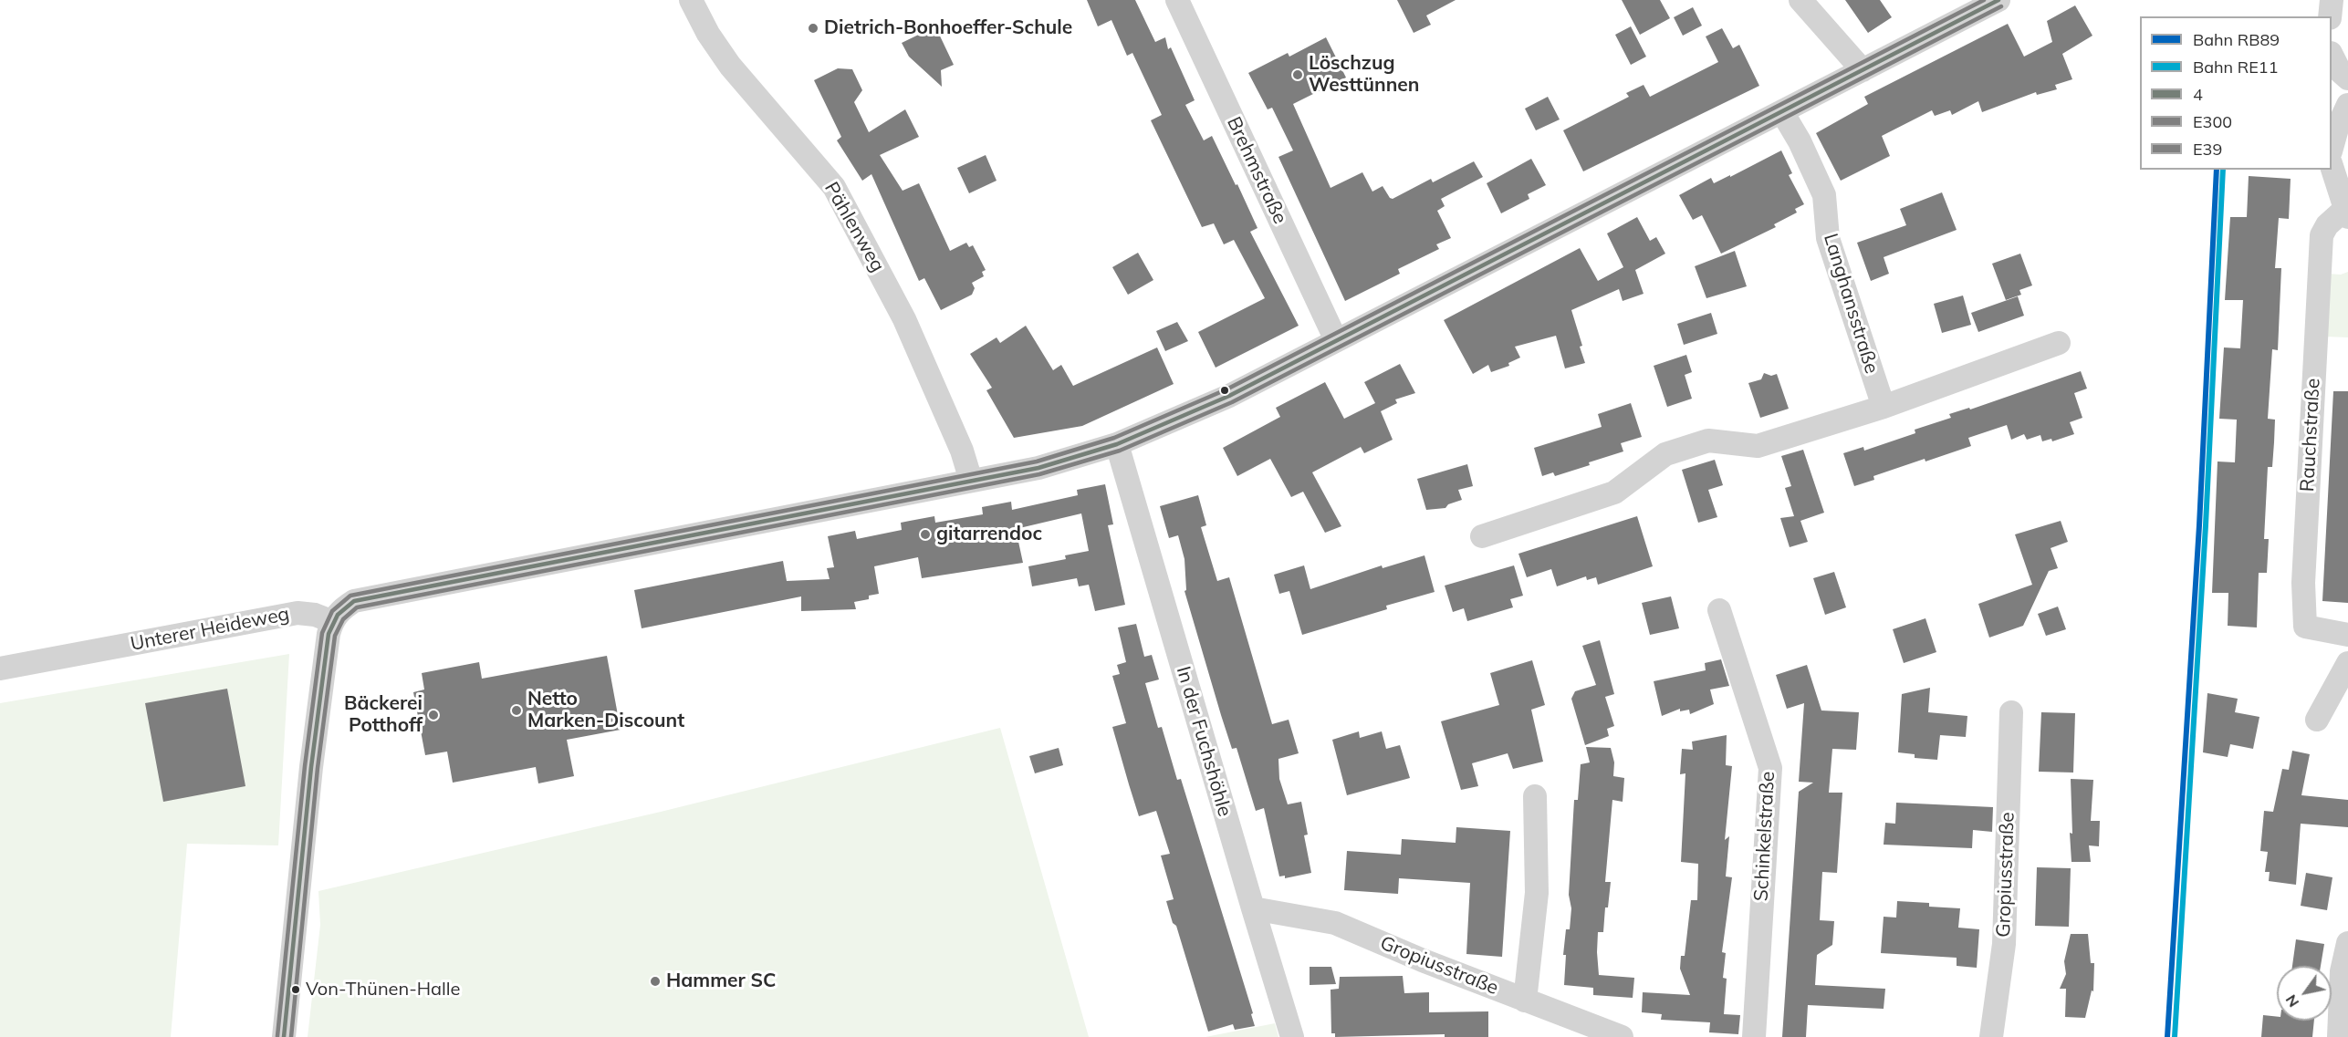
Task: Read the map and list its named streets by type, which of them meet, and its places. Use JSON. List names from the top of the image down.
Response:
{
  "streets": {
    "street": [
      "Brehmstraße",
      "Pählenweg",
      "Langhansstraße",
      "Rauchstraße",
      "Unterer Heideweg",
      "In der Fuchshöhle",
      "Schinkelstraße",
      "Gropiusstraße"
    ]
  },
  "crossings": [
    ["In der Fuchshöhle", "Gropiusstraße"]
  ],
  "places": [
    "Dietrich-Bonhoeffer-Schule",
    "Löschzug Westtünnen",
    "gitarrendoc",
    "Netto Marken-Discount",
    "Bäckerei Potthoff",
    "Hammer SC",
    "Von-Thünen-Halle"
  ],
  "lines": [
    "transit line 4",
    "transit line E39",
    "transit line E300",
    "rail line RB89",
    "rail line RE11"
  ],
  "legend": [
    "Bahn RB89",
    "Bahn RE11",
    "4",
    "E300",
    "E39"
  ],
  "north": "bottom left"
}
